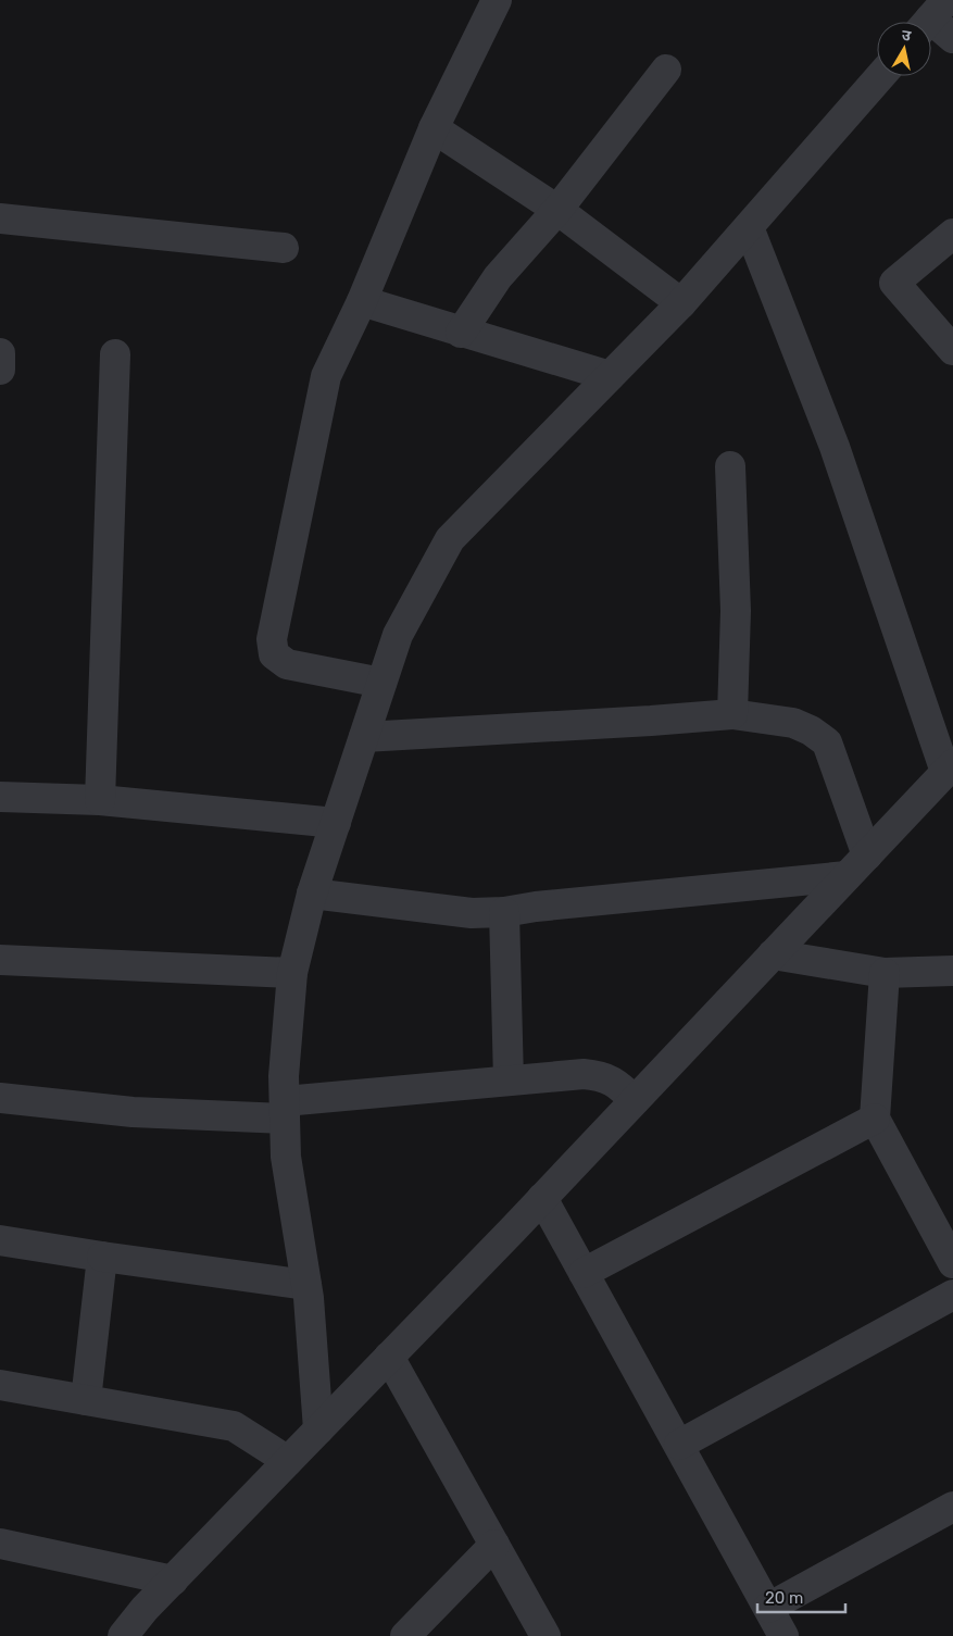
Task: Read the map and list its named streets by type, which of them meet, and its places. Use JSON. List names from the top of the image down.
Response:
{
  "scale_bar": "20 m",
  "north": "top"
}
